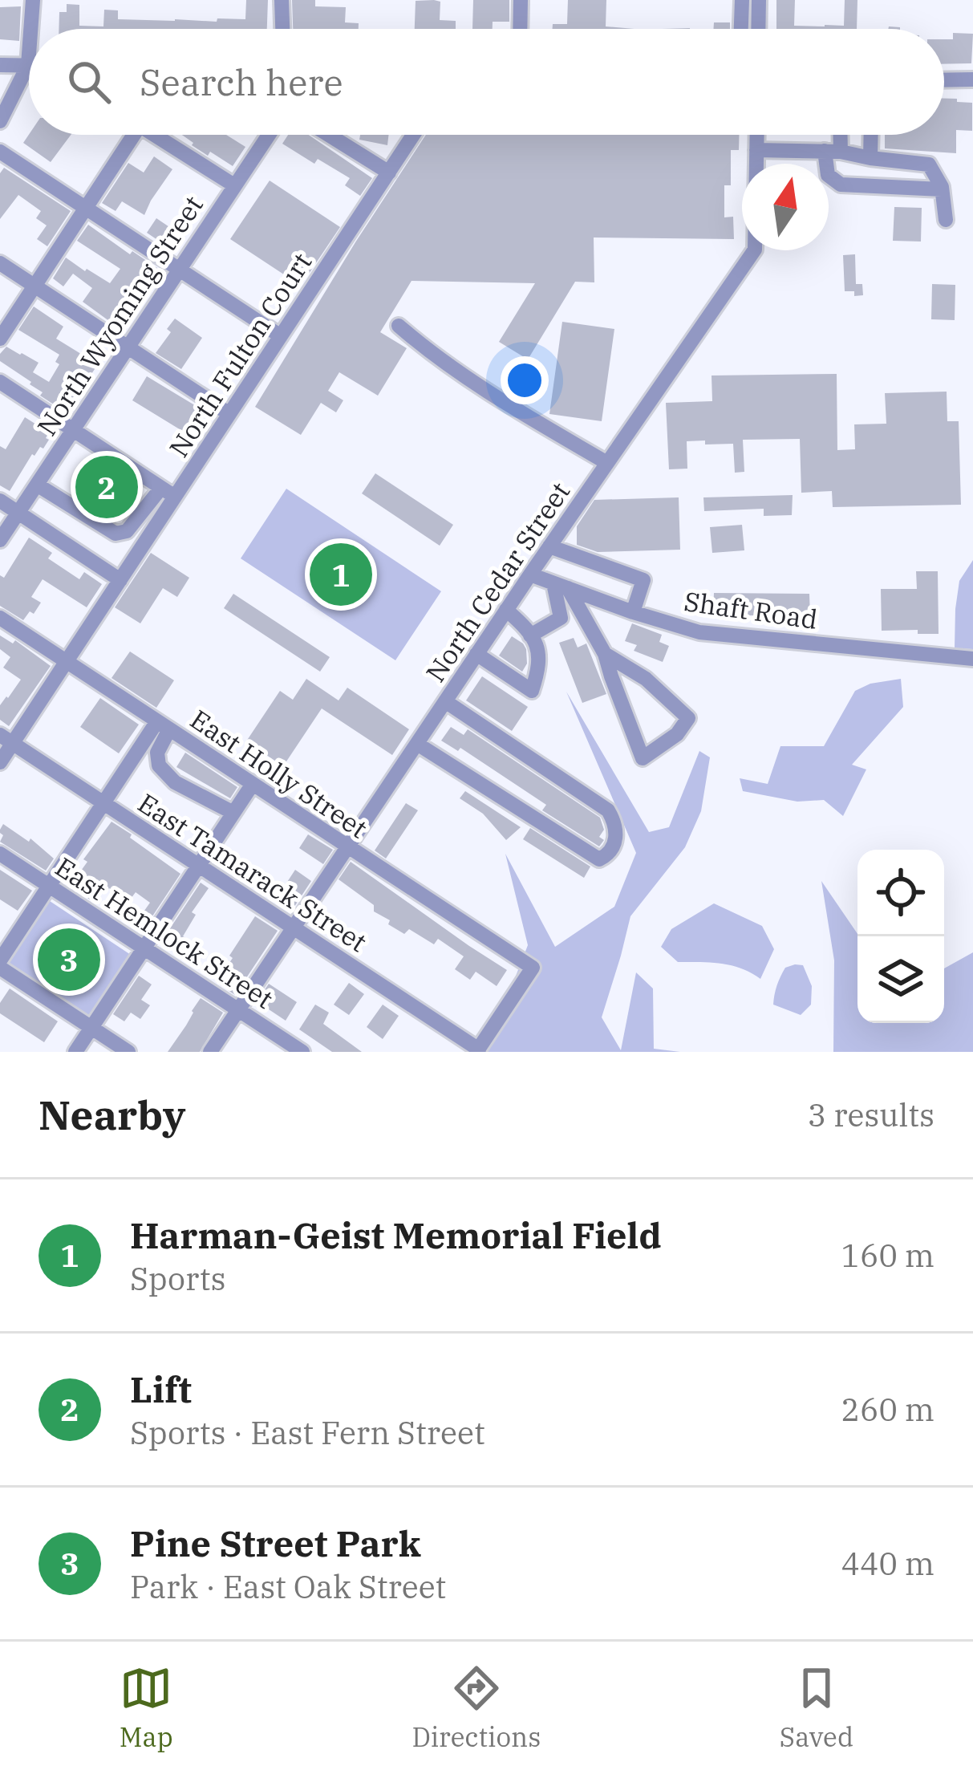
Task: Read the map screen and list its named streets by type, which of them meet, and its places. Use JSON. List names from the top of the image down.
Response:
{
  "streets": {
    "street": [
      "North Wyoming Street",
      "North Fulton Court",
      "North Cedar Street",
      "Shaft Road",
      "East Holly Street",
      "East Tamarack Street",
      "East Hemlock Street"
    ]
  },
  "crossings": [
    ["North Fulton Court", "East Holly Street"],
    ["North Fulton Court", "East Tamarack Street"],
    ["North Cedar Street", "Shaft Road"],
    ["North Cedar Street", "East Holly Street"],
    ["North Cedar Street", "East Tamarack Street"],
    ["North Cedar Street", "East Hemlock Street"],
    ["East Holly Street", "East Tamarack Street"]
  ],
  "north": "top",
  "page": {
    "search": "Search here",
    "pins": ["2", "1", "3"],
    "heading": ["Nearby", "3 results"],
    "list": [
      {
        "mark": "1",
        "name": "Harman-Geist Memorial Field",
        "note": "Sports",
        "value": "160 m"
      },
      {
        "mark": "2",
        "name": "Lift",
        "note": "Sports · East Fern Street",
        "value": "260 m"
      },
      {
        "mark": "3",
        "name": "Pine Street Park",
        "note": "Park · East Oak Street",
        "value": "440 m"
      }
    ],
    "nav": ["Map", "Directions", "Saved"]
  }
}
